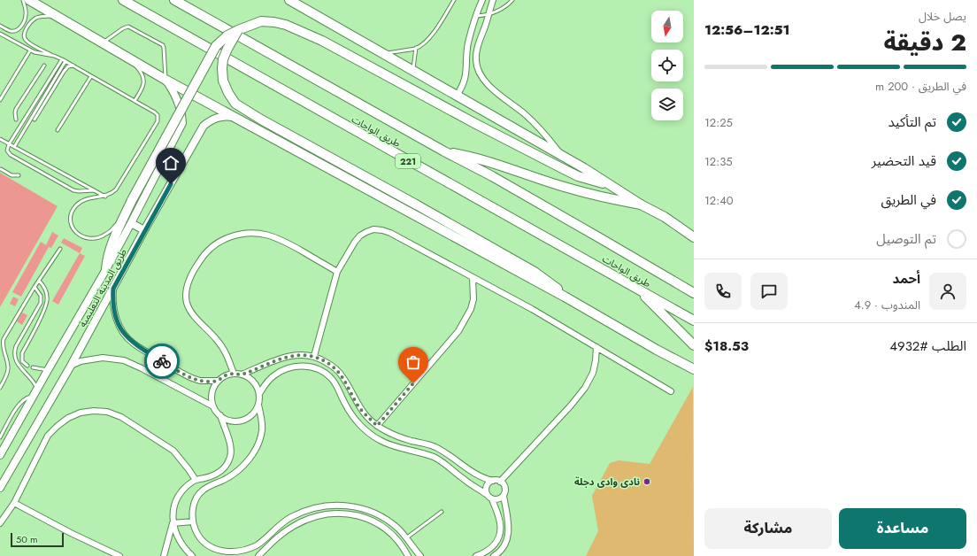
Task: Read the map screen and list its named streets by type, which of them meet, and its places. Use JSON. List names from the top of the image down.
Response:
{
  "streets": {
    "main road": ["طريق الواحات", "221"],
    "street": ["طريق المدينة التعليمية"]
  },
  "places": ["نادى وادى دجلة"],
  "scale_bar": "50 m",
  "north": "bottom",
  "page": {
    "heading": ["2 دقيقة", "يصل خلال", "12:51–12:56"],
    "panel": [
      "أحمد",
      "المندوب · 4.9",
      "الطلب #4932",
      "$18.53"
    ],
    "bar": "في الطريق · 200 m",
    "list": [
      ["تم التأكيد", "12:25"],
      ["قيد التحضير", "12:35"],
      ["في الطريق", "12:40"],
      "تم التوصيل"
    ],
    "buttons": ["مساعدة", "مشاركة"],
    "scale": "50 m"
  }
}
